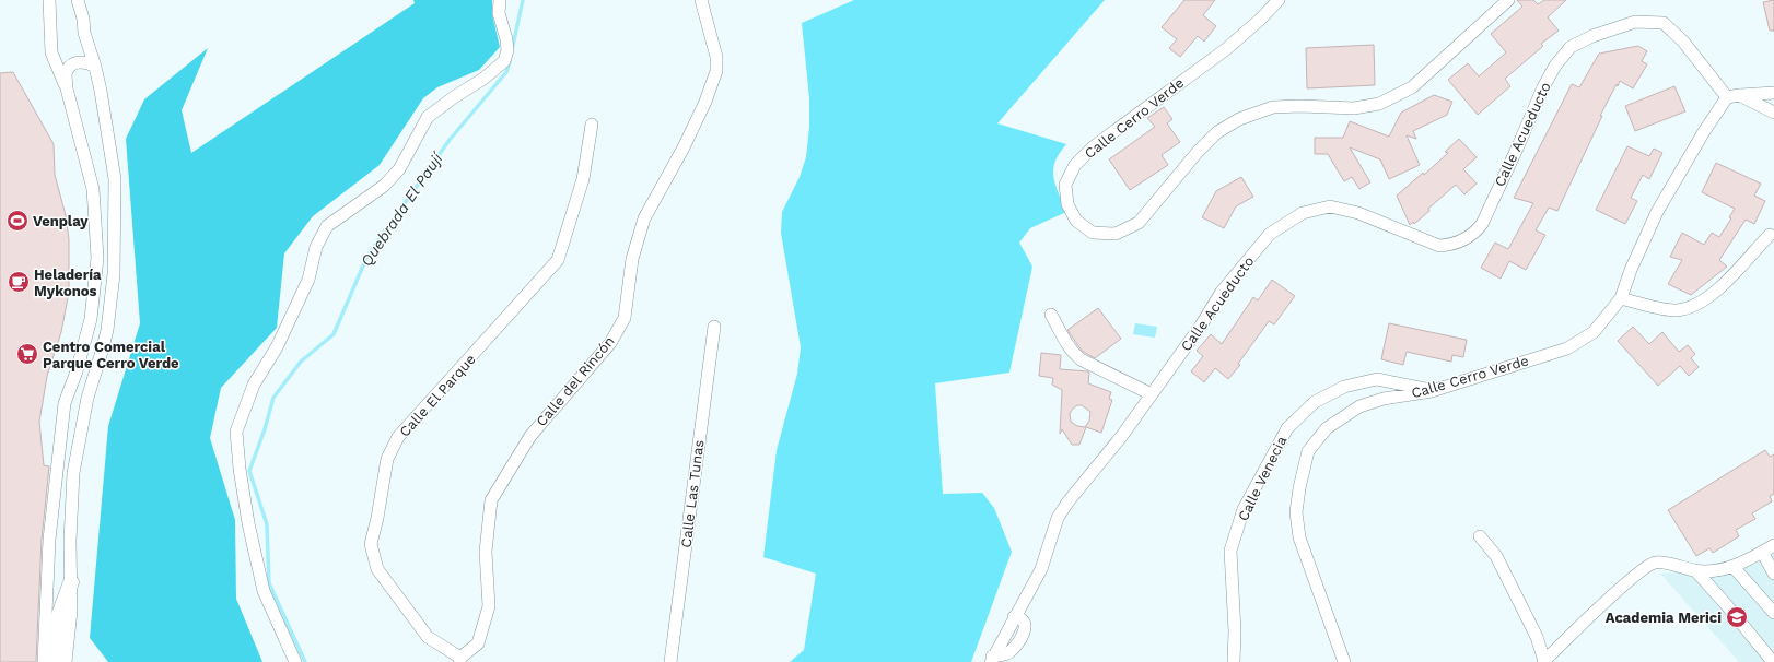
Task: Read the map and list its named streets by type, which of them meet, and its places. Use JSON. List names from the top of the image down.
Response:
{
  "streets": {
    "street": [
      "Calle Cerro Verde",
      "Calle Acueducto",
      "Calle del Rincón",
      "Calle El Parque",
      "Calle Venecia",
      "Calle Las Tunas"
    ]
  },
  "crossings": [
    ["Calle Cerro Verde", "Calle Acueducto"],
    ["Calle Cerro Verde", "Calle Venecia"],
    ["Calle del Rincón", "Calle El Parque"]
  ],
  "water": ["Quebrada El Paují"],
  "places": {
    "sports": ["Venplay"],
    "cafe": ["Heladería Mykonos"],
    "supermarket": ["Centro Comercial Parque Cerro Verde"],
    "school or university": ["Academia Merici"]
  }
}
